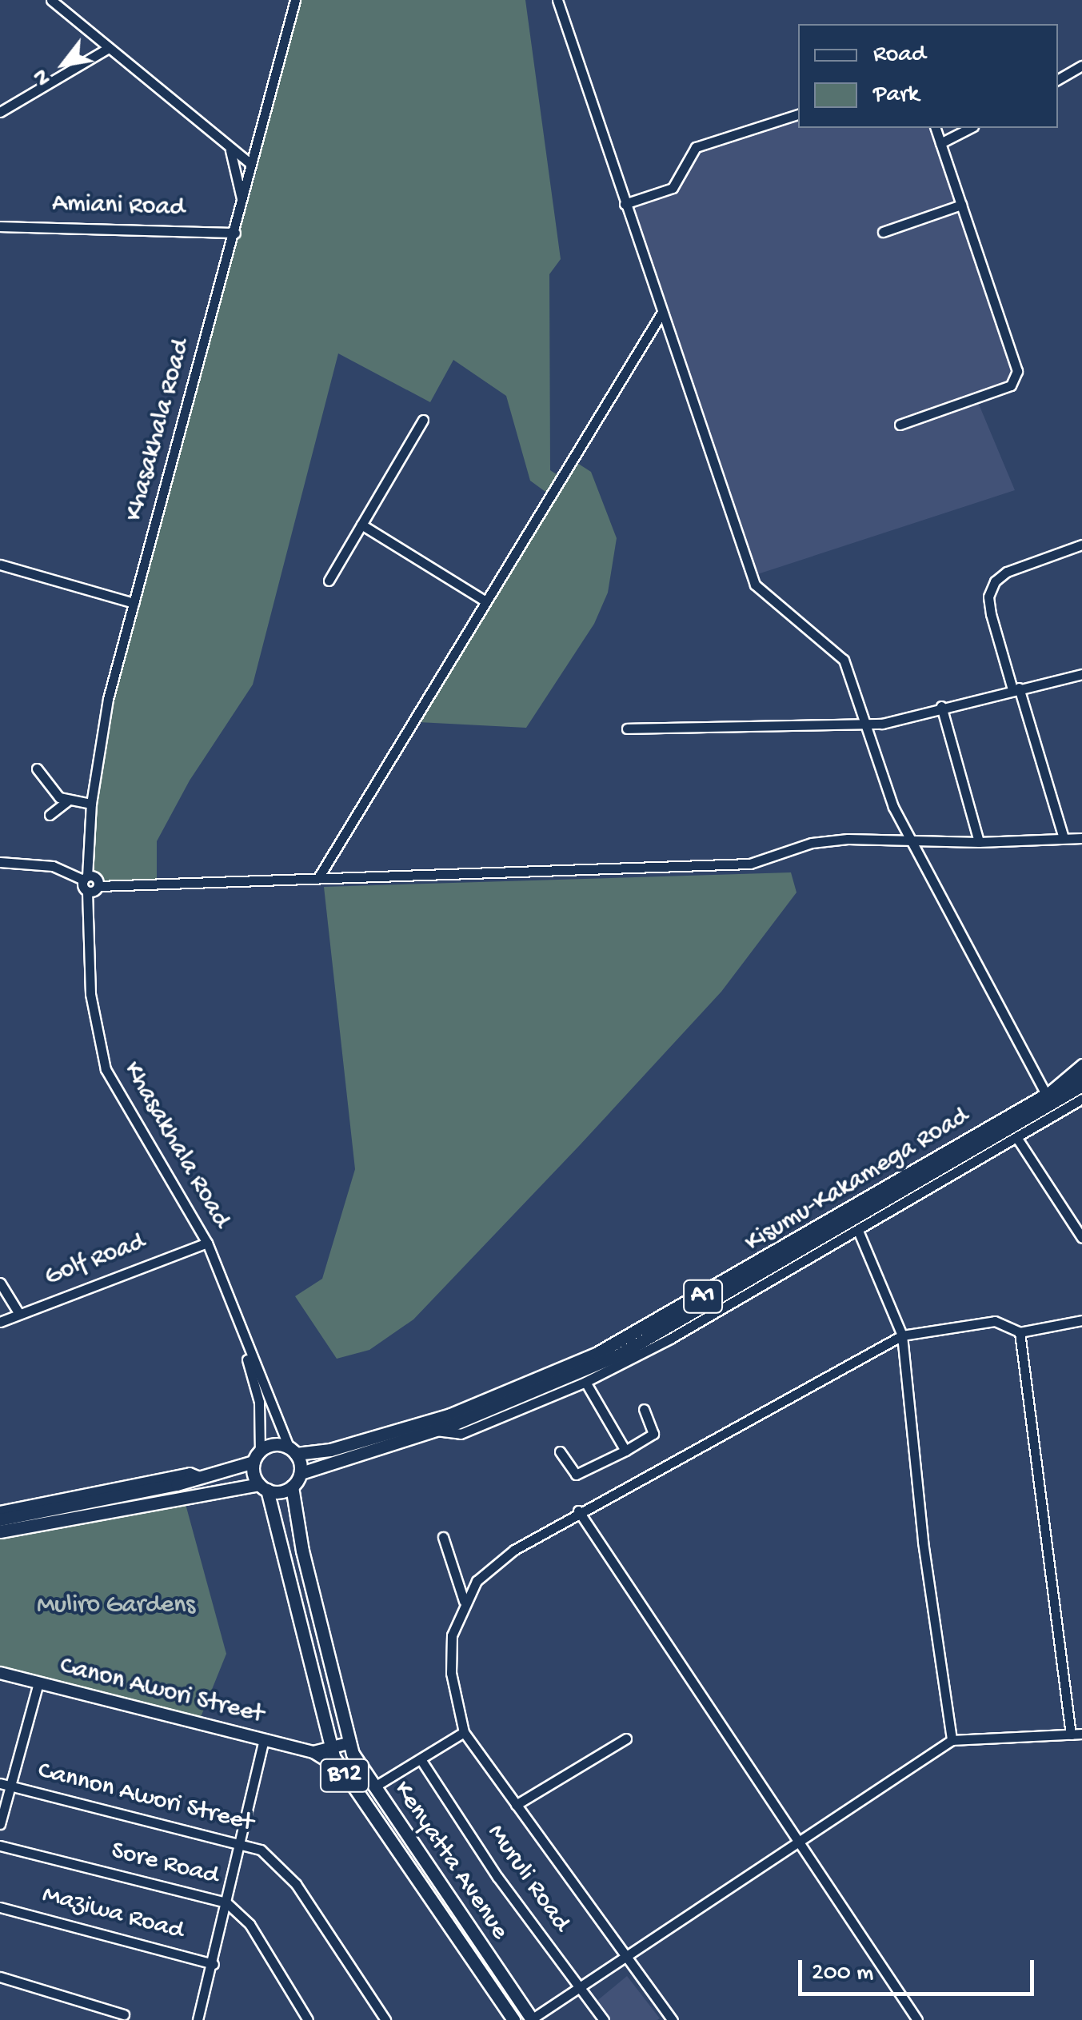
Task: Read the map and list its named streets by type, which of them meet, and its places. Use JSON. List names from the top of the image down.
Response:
{
  "streets": {
    "highway": [
      "Kisumu-Kakamega Road",
      "A1",
      "B12",
      "Kenyatta Avenue"
    ],
    "main road": ["Canon Awori Street"],
    "street": [
      "Amiani Road",
      "Khasakhala Road",
      "Golf Road",
      "Cannon Awori Street",
      "Sore Road",
      "Muruli Road",
      "Maziwa Road"
    ]
  },
  "crossings": [
    ["Amiani Road", "Khasakhala Road"],
    ["Khasakhala Road", "Golf Road"],
    ["Kisumu-Kakamega Road", "Kenyatta Avenue"],
    ["Canon Awori Street", "Kenyatta Avenue"]
  ],
  "parks": ["Muliro Gardens"],
  "legend": ["Road", "Park"],
  "scale_bar": "200 m",
  "north": "bottom left"
}
